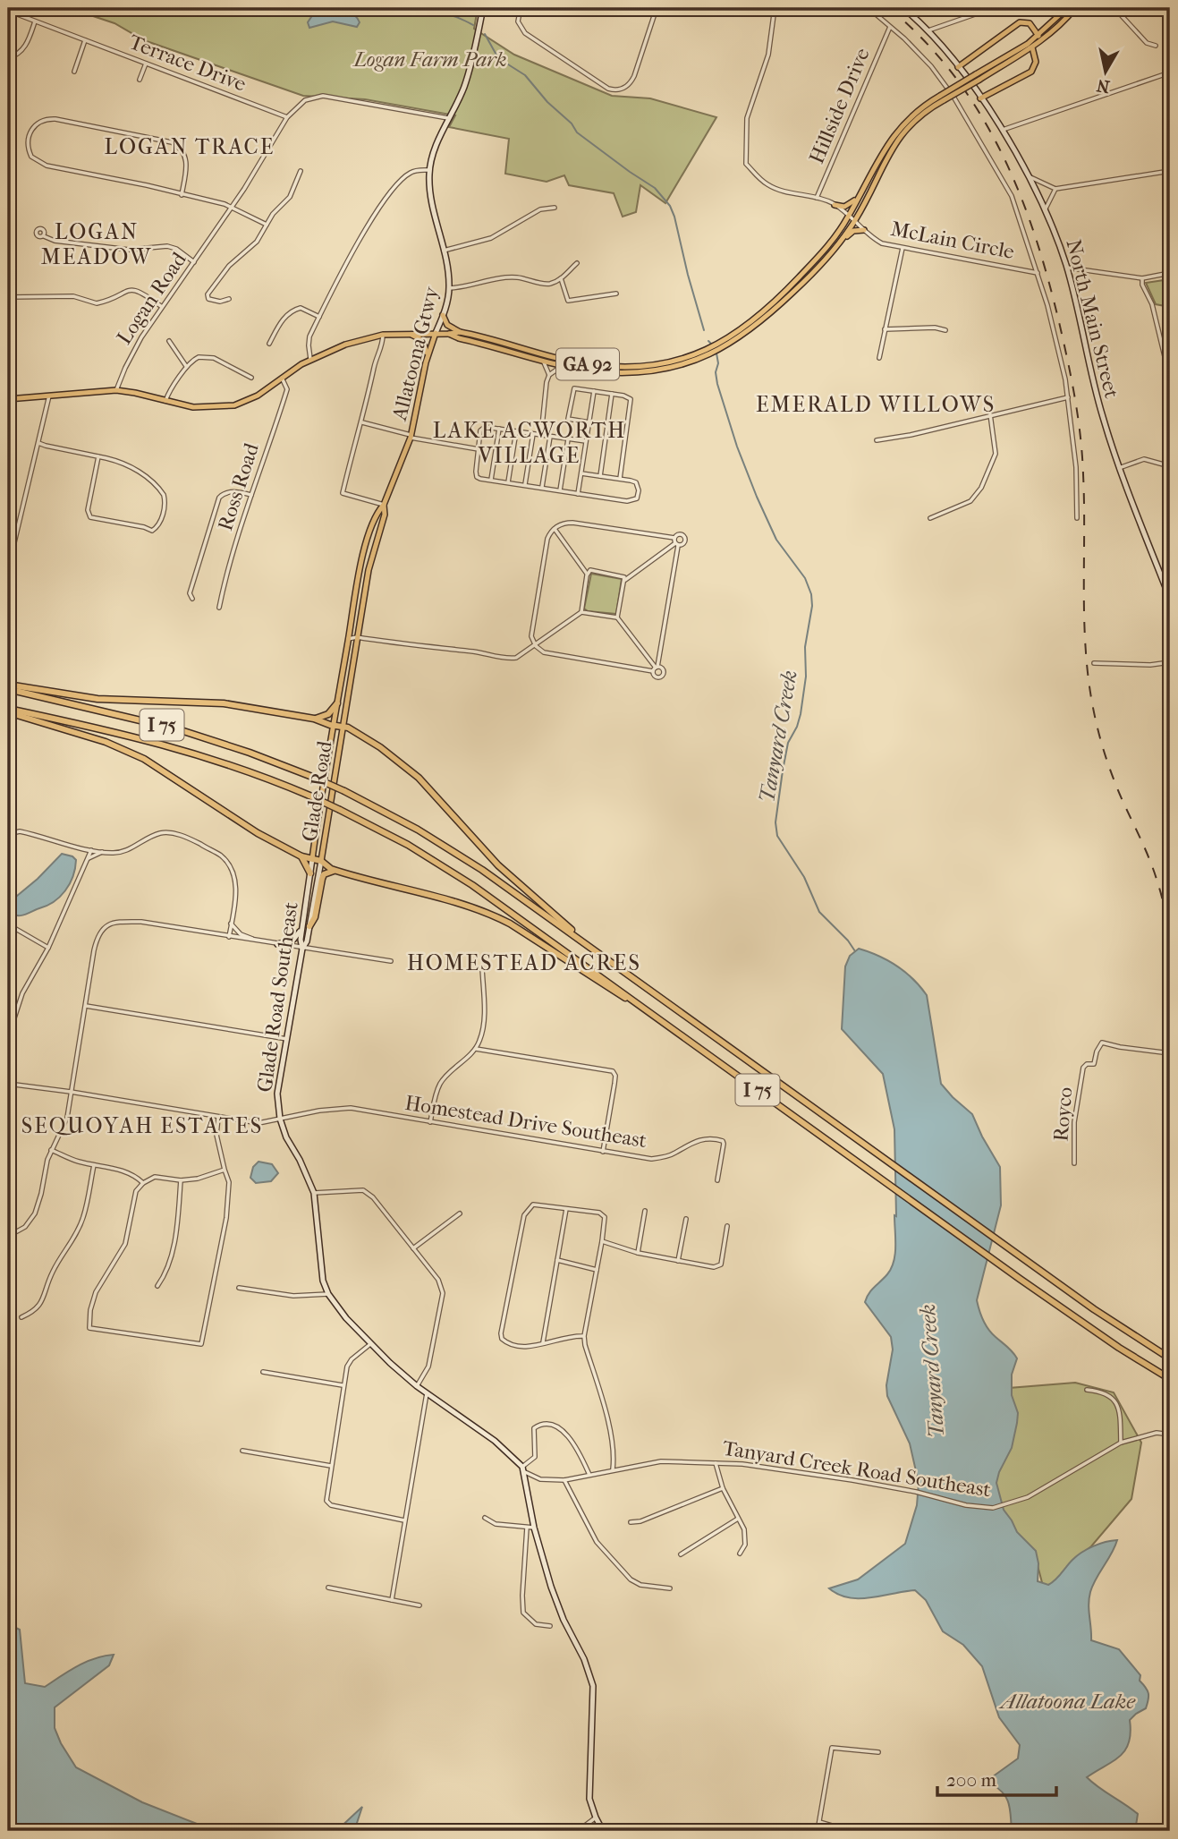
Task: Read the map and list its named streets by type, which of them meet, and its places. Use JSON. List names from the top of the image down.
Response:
{
  "streets": {
    "highway": ["I 75"],
    "main road": [
      "Allatoona Gtwy",
      "GA 92",
      "Glade Road",
      "Glade Road Southeast"
    ],
    "street": [
      "Terrace Drive",
      "Hillside Drive",
      "McLain Circle",
      "Logan Road",
      "North Main Street",
      "Ross Road",
      "Royco",
      "Homestead Drive Southeast",
      "Tanyard Creek Road Southeast"
    ]
  },
  "crossings": [
    ["Terrace Drive", "Logan Road"],
    ["Hillside Drive", "McLain Circle"],
    ["McLain Circle", "GA 92"],
    ["Logan Road", "GA 92"],
    ["Allatoona Gtwy", "GA 92"],
    ["Allatoona Gtwy", "Glade Road"],
    ["GA 92", "Ross Road"],
    ["Glade Road", "Glade Road Southeast"],
    ["Glade Road Southeast", "Homestead Drive Southeast"],
    ["Glade Road Southeast", "Tanyard Creek Road Southeast"]
  ],
  "districts": [
    "LOGAN TRACE",
    "LOGAN MEADOW",
    "EMERALD WILLOWS",
    "LAKE ACWORTH VILLAGE",
    "HOMESTEAD ACRES",
    "SEQUOYAH ESTATES"
  ],
  "water": ["Tanyard Creek", "Allatoona Lake"],
  "parks": ["Logan Farm Park"],
  "scale_bar": "200 m",
  "north": "bottom"
}
